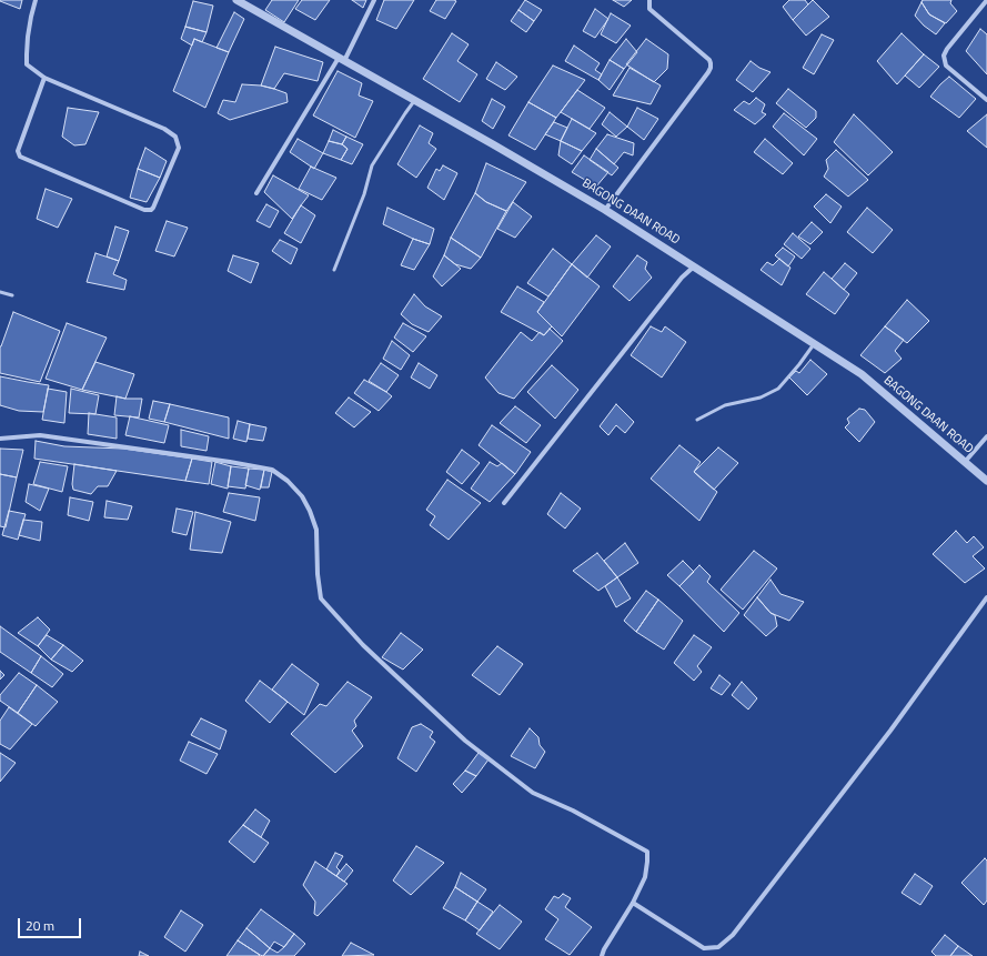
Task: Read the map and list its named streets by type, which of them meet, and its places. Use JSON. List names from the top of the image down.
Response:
{
  "streets": {
    "street": ["BAGONG DAAN ROAD"]
  },
  "scale_bar": "20 m"
}
